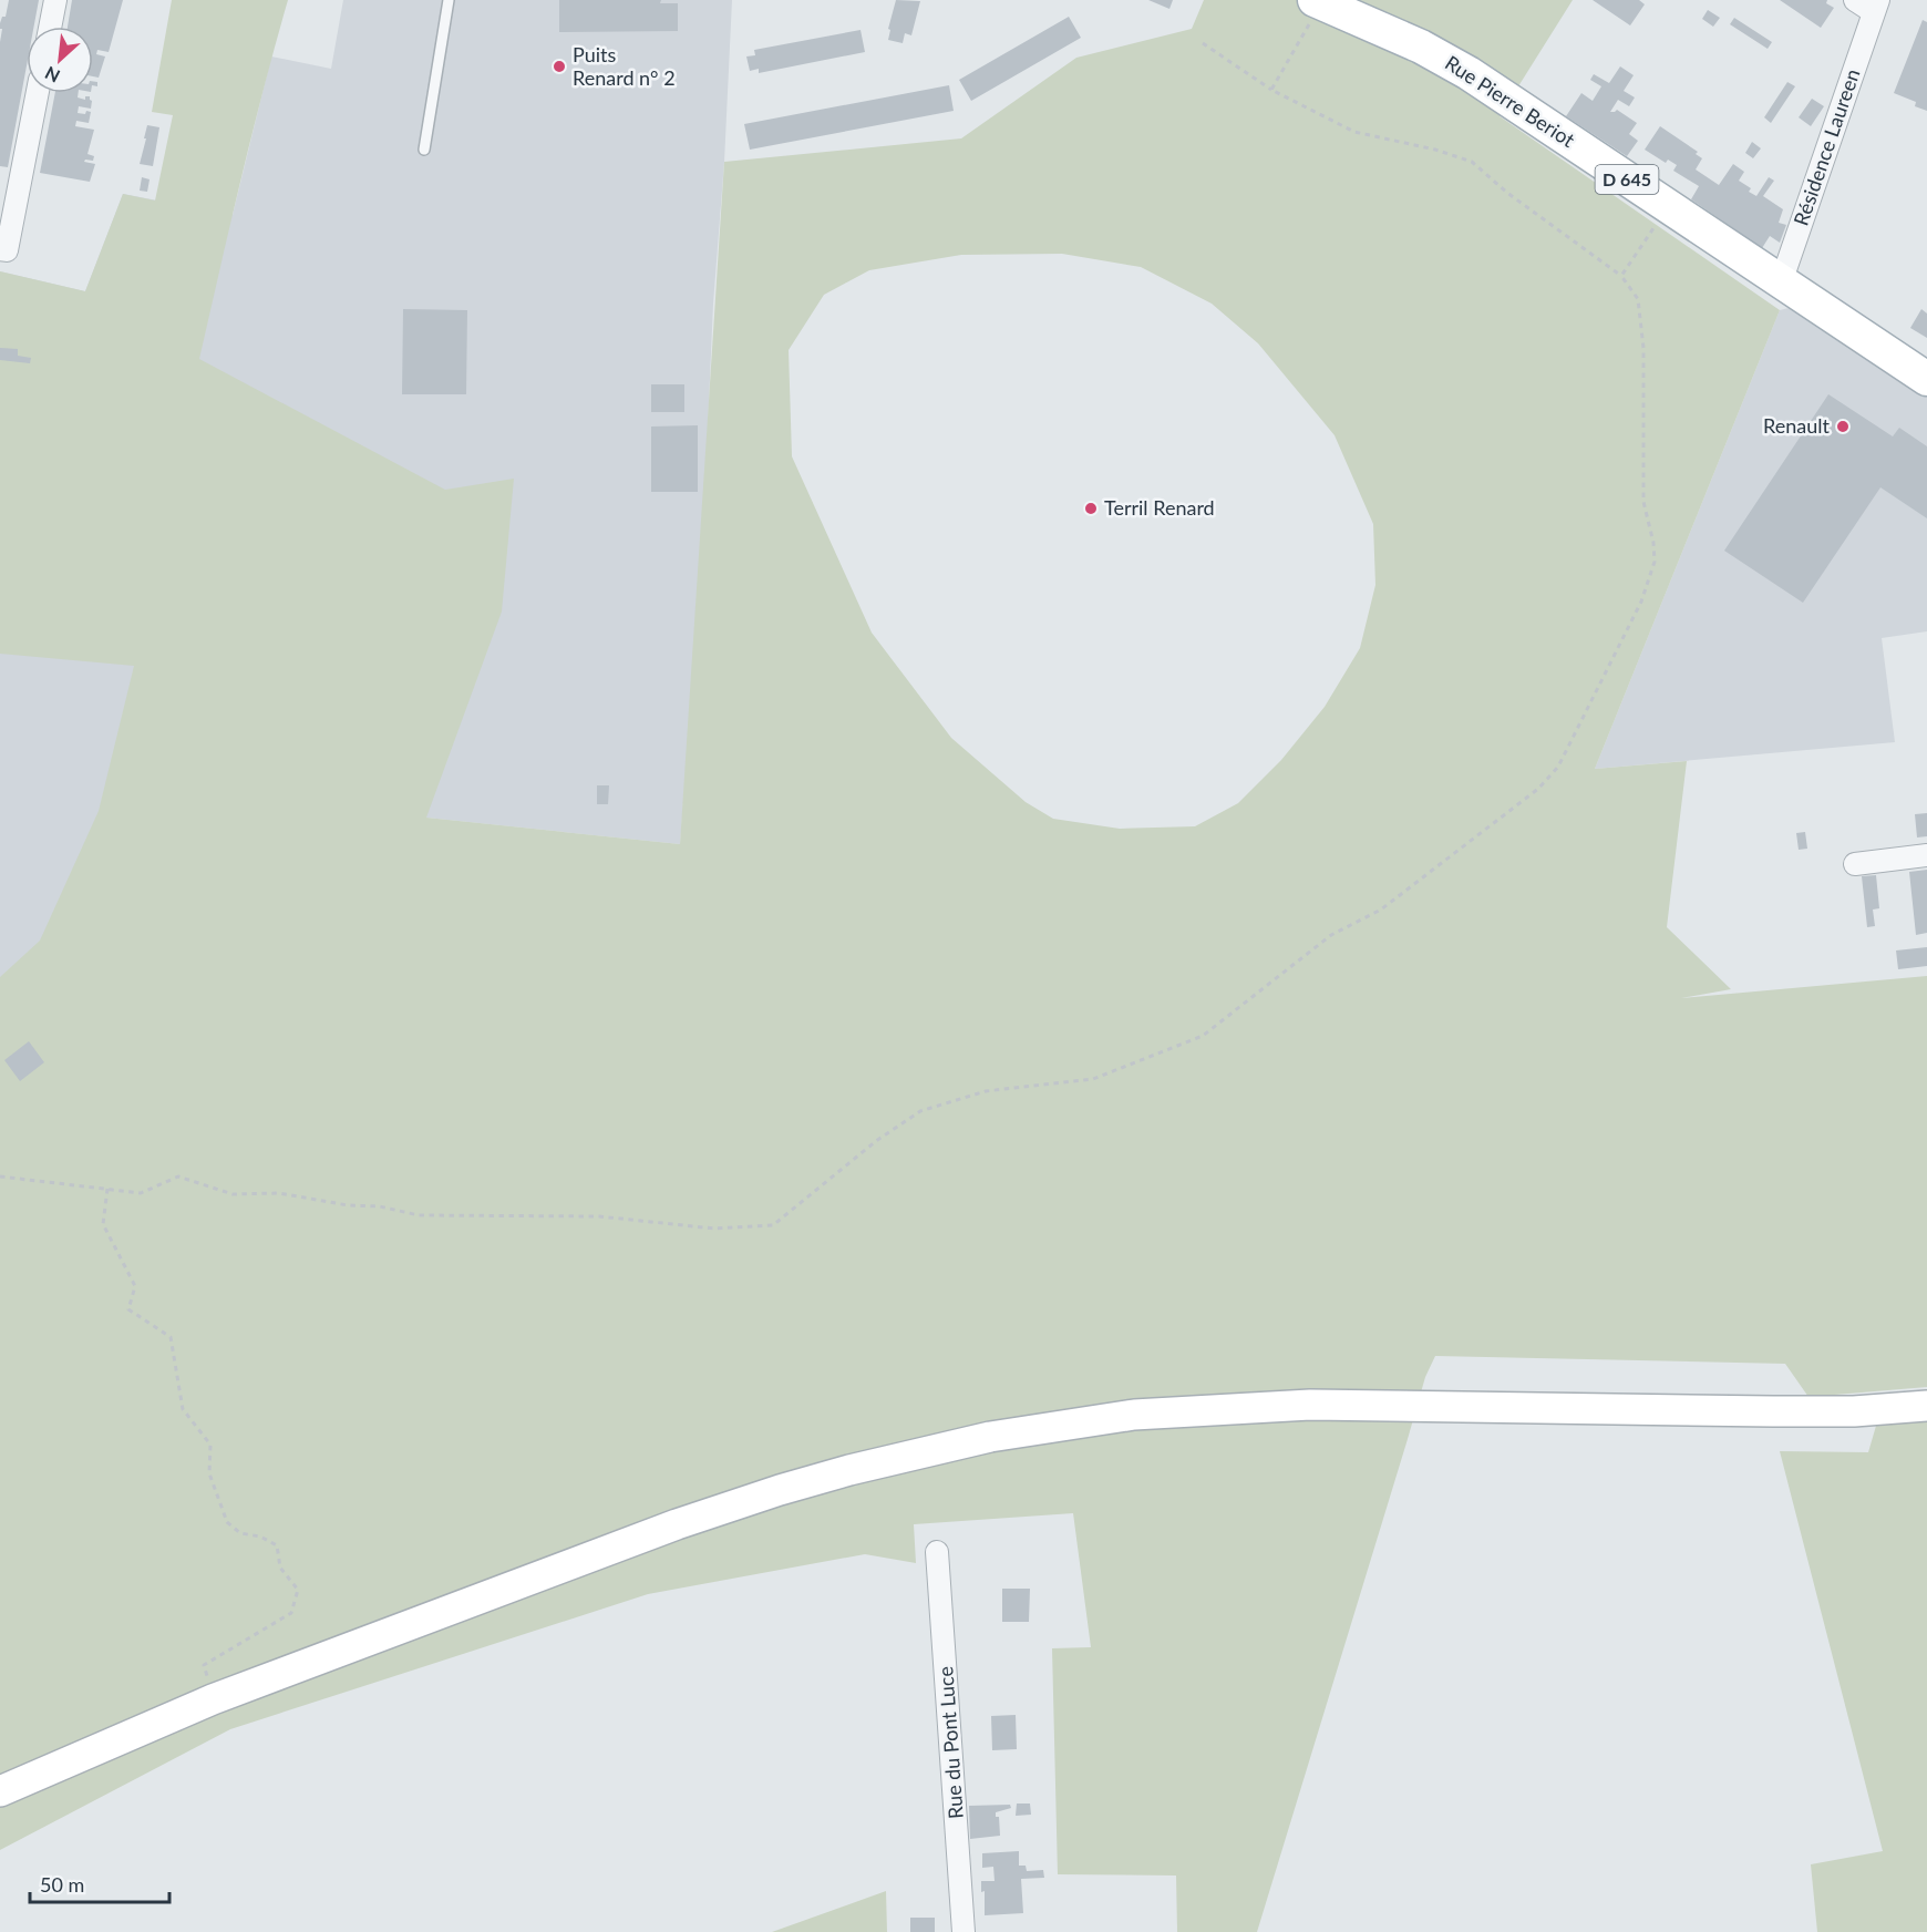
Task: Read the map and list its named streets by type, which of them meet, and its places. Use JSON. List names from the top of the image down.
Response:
{
  "streets": {
    "main road": ["Rue Pierre Beriot", "D 645"],
    "street": ["Résidence Laureen", "Rue du Pont Luce"]
  },
  "crossings": [
    ["Rue Pierre Beriot", "Résidence Laureen"]
  ],
  "places": ["Puits Renard n° 2", "Renault", "Terril Renard"],
  "scale_bar": "50 m",
  "north": "bottom left"
}
